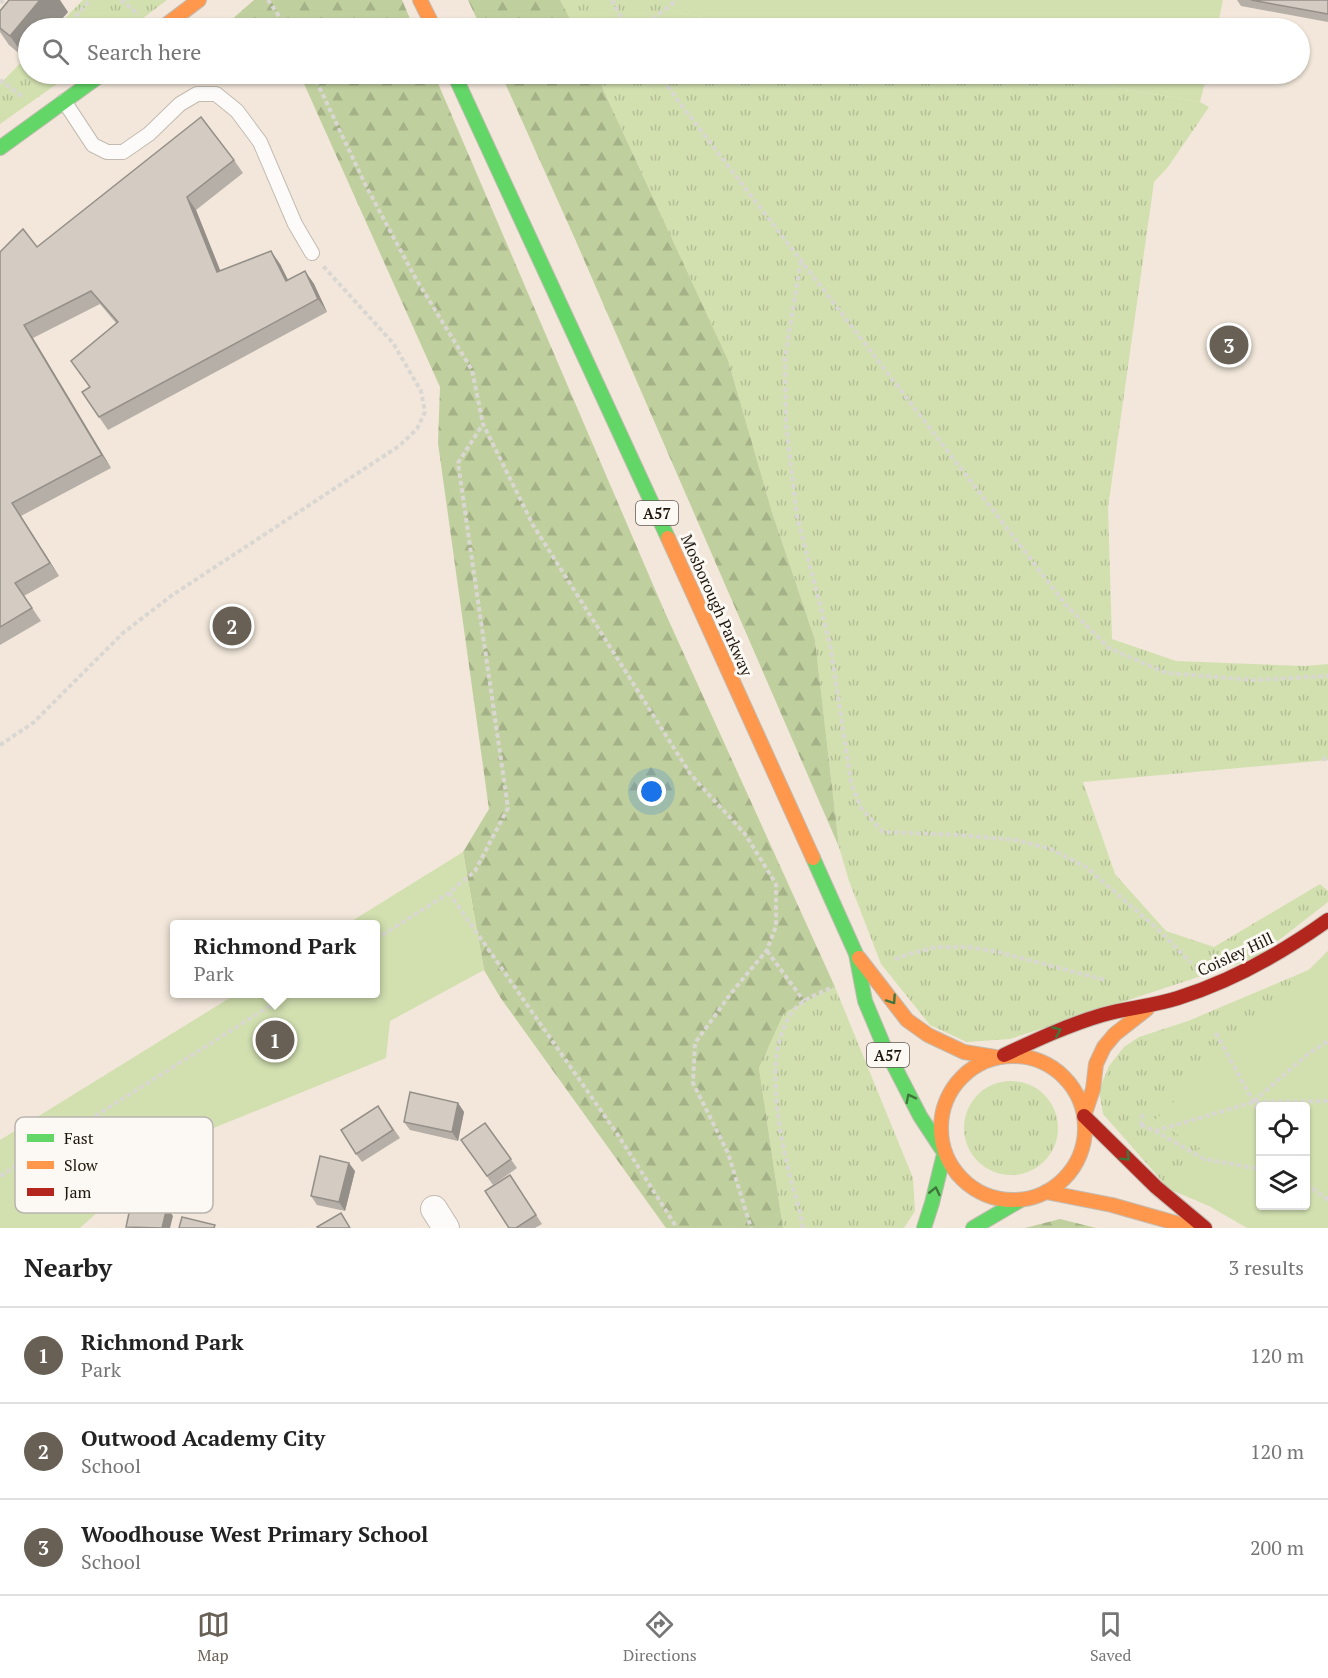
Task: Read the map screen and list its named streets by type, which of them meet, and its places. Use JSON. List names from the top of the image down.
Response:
{
  "streets": {
    "main road": ["A57", "Mosborough Parkway", "Coisley Hill"]
  },
  "crossings": [
    ["A57", "Mosborough Parkway"],
    ["A57", "Coisley Hill"],
    ["Mosborough Parkway", "Coisley Hill"]
  ],
  "legend": ["Fast", "Slow", "Jam"],
  "page": {
    "search": "Search here",
    "pins": ["3", "2", "1"],
    "popup": ["Richmond Park", "Park"],
    "heading": ["Nearby", "3 results"],
    "list": [
      {
        "mark": "1",
        "name": "Richmond Park",
        "note": "Park",
        "value": "120 m"
      },
      {
        "mark": "2",
        "name": "Outwood Academy City",
        "note": "School",
        "value": "120 m"
      },
      {
        "mark": "3",
        "name": "Woodhouse West Primary School",
        "note": "School",
        "value": "200 m"
      }
    ],
    "nav": ["Map", "Directions", "Saved"]
  }
}
